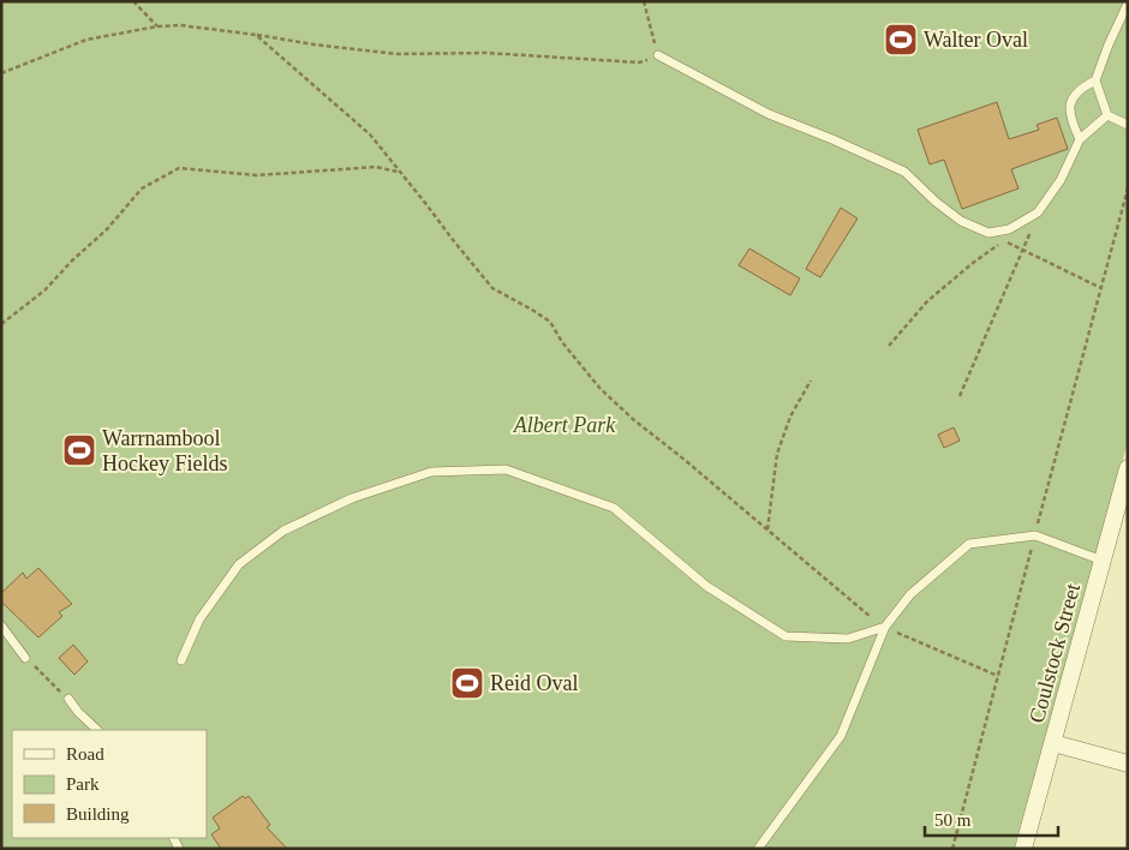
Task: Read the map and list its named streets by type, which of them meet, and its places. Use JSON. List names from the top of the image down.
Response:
{
  "streets": {
    "street": ["Coulstock Street"]
  },
  "parks": ["Albert Park"],
  "places": {
    "sports": ["Walter Oval", "Warrnambool Hockey Fields", "Reid Oval"]
  },
  "legend": ["Road", "Park", "Building"],
  "scale_bar": "50 m"
}
